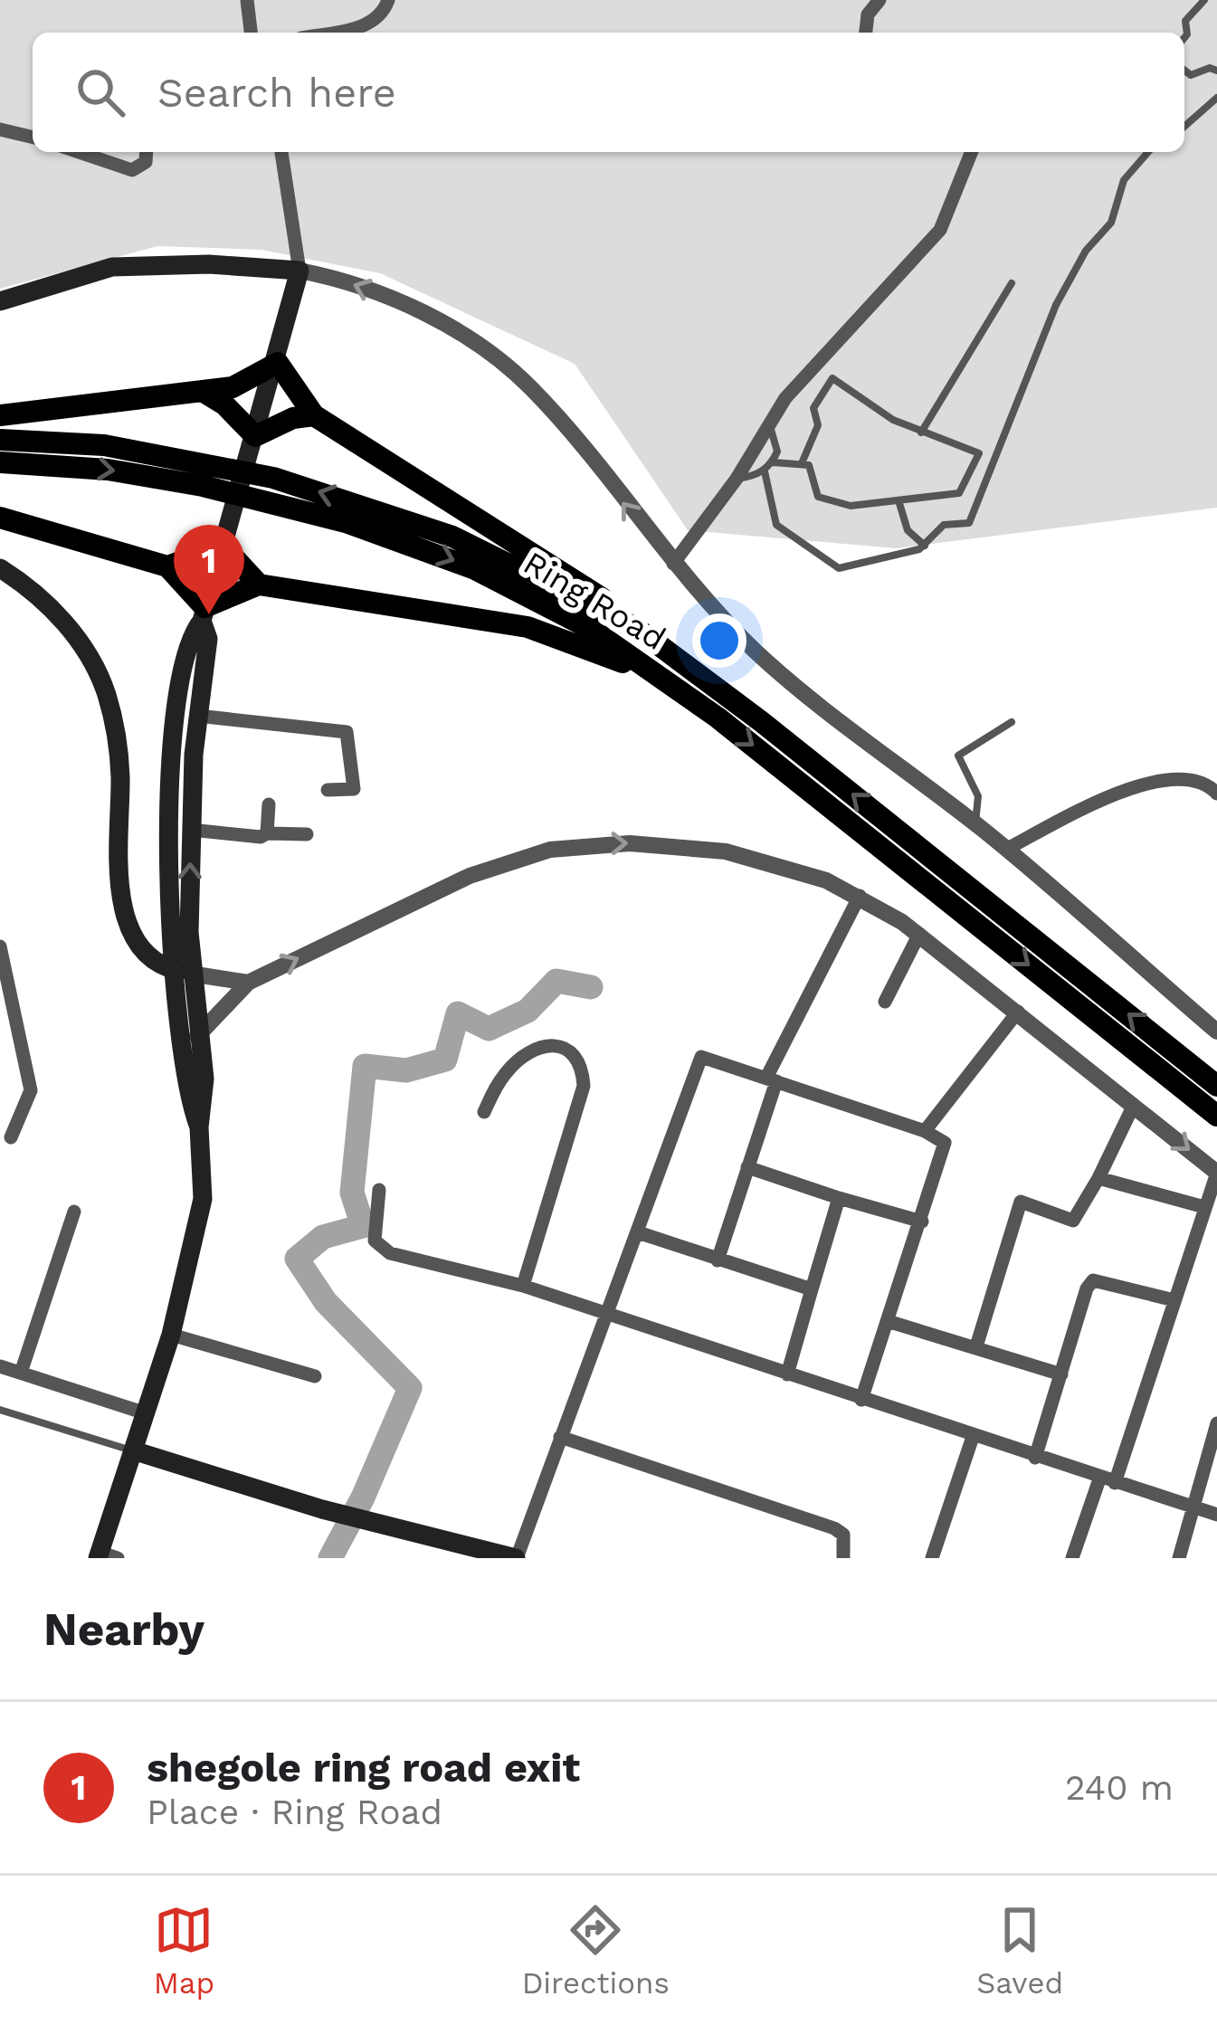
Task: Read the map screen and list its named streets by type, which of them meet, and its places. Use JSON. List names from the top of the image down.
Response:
{
  "streets": {
    "highway": ["Ring Road"]
  },
  "page": {
    "search": "Search here",
    "pins": "1",
    "heading": "Nearby",
    "list": [
      {
        "mark": "1",
        "name": "shegole ring road exit",
        "note": "Place · Ring Road",
        "value": "240 m"
      }
    ],
    "nav": ["Map", "Directions", "Saved"]
  }
}
